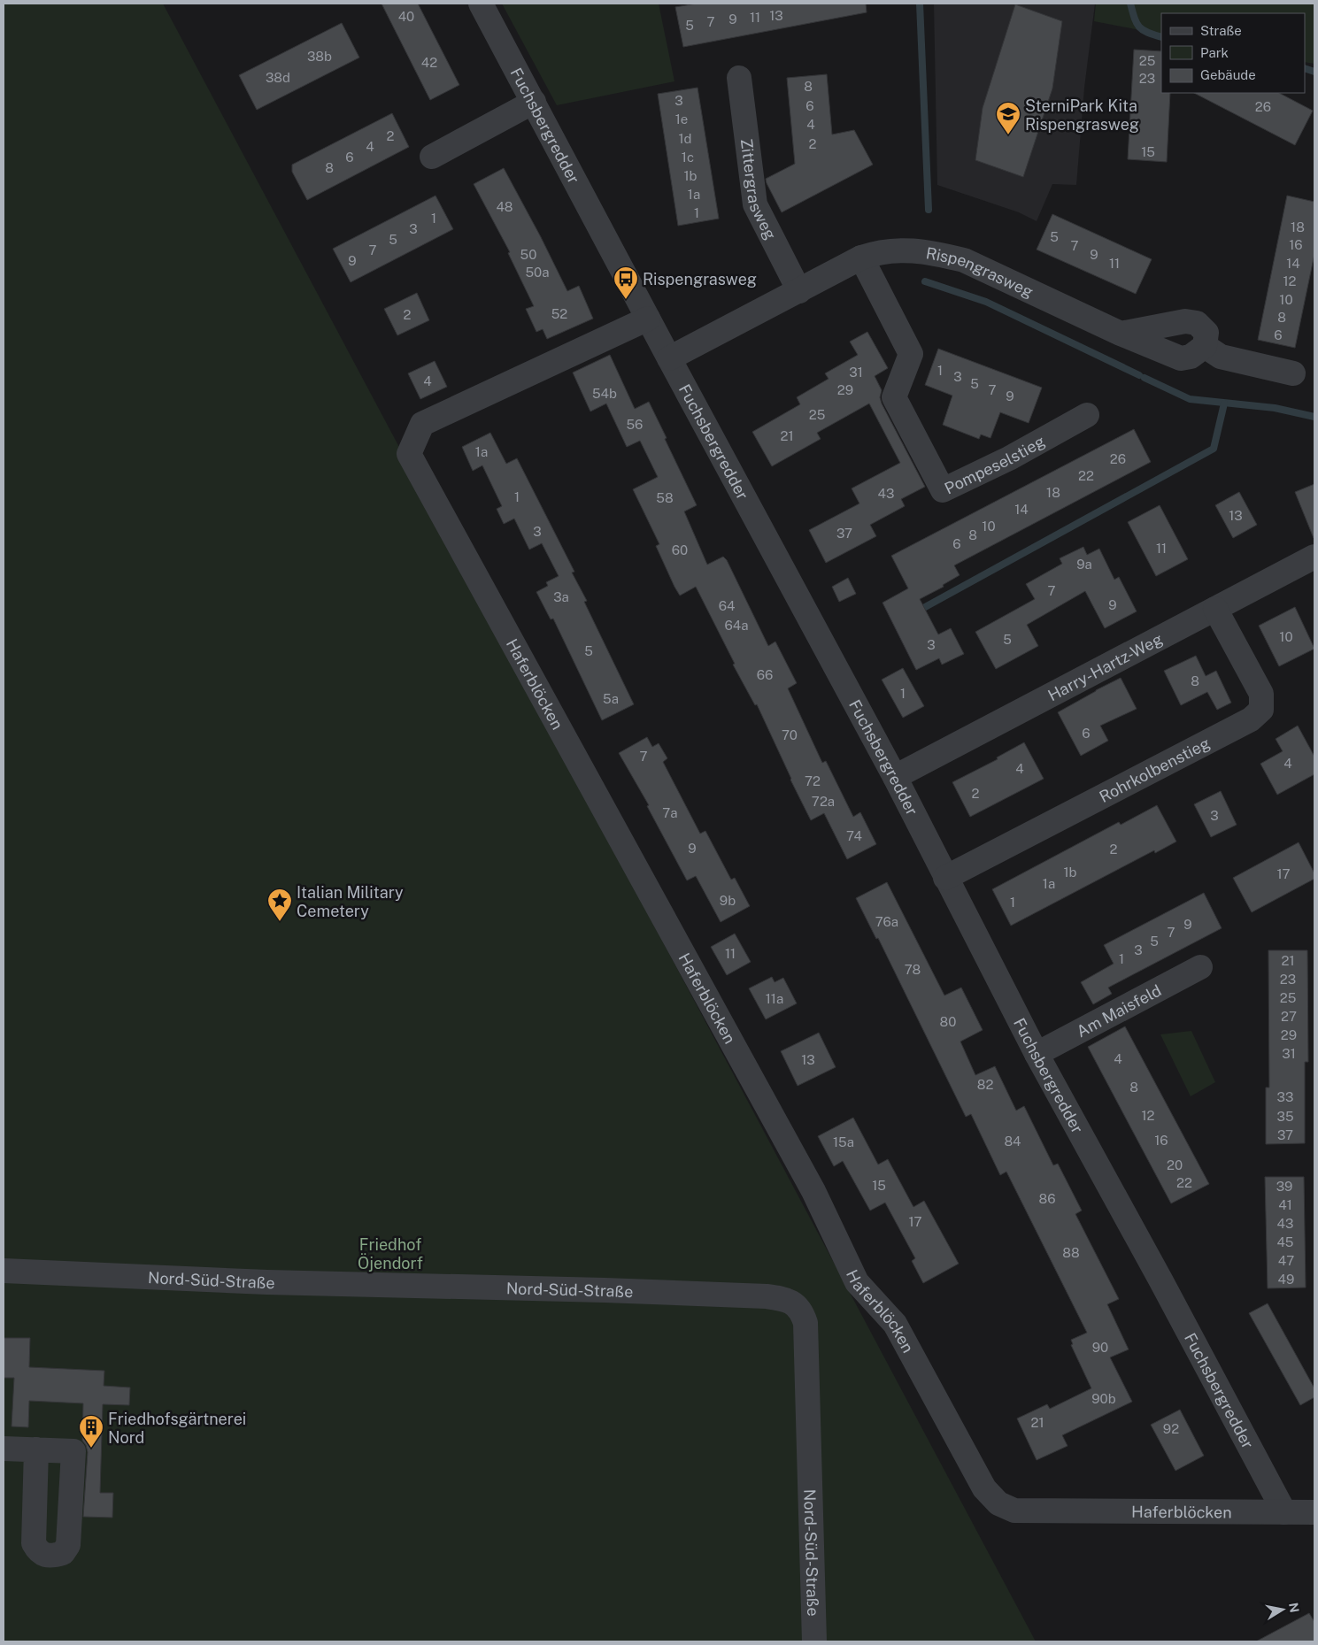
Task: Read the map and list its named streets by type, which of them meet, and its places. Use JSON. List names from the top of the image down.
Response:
{
  "streets": {
    "street": [
      "Fuchsbergredder",
      "Zittergrasweg",
      "Rispengrasweg",
      "Pompeselstieg",
      "Harry-Hartz-Weg",
      "Haferblöcken",
      "Rohrkolbenstieg",
      "Am Maisfeld",
      "Nord-Süd-Straße"
    ]
  },
  "crossings": [
    ["Fuchsbergredder", "Rispengrasweg"],
    ["Fuchsbergredder", "Harry-Hartz-Weg"],
    ["Fuchsbergredder", "Haferblöcken"],
    ["Fuchsbergredder", "Rohrkolbenstieg"],
    ["Fuchsbergredder", "Am Maisfeld"],
    ["Zittergrasweg", "Rispengrasweg"],
    ["Rispengrasweg", "Pompeselstieg"],
    ["Harry-Hartz-Weg", "Rohrkolbenstieg"]
  ],
  "parks": ["Friedhof Öjendorf"],
  "places": {
    "school or university": ["SterniPark Kita Rispengrasweg"],
    "bus stop": ["Rispengrasweg"],
    "place": ["Italian Military Cemetery"],
    "building": ["Friedhofsgärtnerei Nord"]
  },
  "house_numbers": [
    "13",
    "40",
    "11",
    "9",
    "7",
    "5",
    "38b",
    "25",
    "42",
    "38d",
    "23",
    "8",
    "3",
    "6",
    "26",
    "1e",
    "4",
    "2",
    "1d",
    "2",
    "4",
    "15",
    "6",
    "1c",
    "8",
    "1b",
    "1a",
    "48",
    "1",
    "1",
    "18",
    "3",
    "5",
    "5",
    "16",
    "7",
    "7",
    "50",
    "9",
    "9",
    "11",
    "14",
    "50a",
    "12",
    "10",
    "52",
    "2",
    "8",
    "6",
    "1",
    "31",
    "3",
    "4",
    "5",
    "29",
    "7",
    "54b",
    "9",
    "25",
    "56",
    "21",
    "1a",
    "26",
    "22",
    "18",
    "43",
    "1",
    "58",
    "14",
    "13",
    "10",
    "3",
    "37",
    "8",
    "6",
    "11",
    "60",
    "9a",
    "7",
    "3a",
    "9",
    "64",
    "64a",
    "10",
    "5",
    "3",
    "5",
    "66",
    "8",
    "1",
    "5a",
    "6",
    "70",
    "7",
    "4",
    "4",
    "72",
    "2",
    "72a",
    "7a",
    "3",
    "74",
    "9",
    "2",
    "1b",
    "17",
    "1a",
    "9b",
    "1",
    "76a",
    "9",
    "7",
    "5",
    "3",
    "11",
    "1",
    "21",
    "78",
    "23",
    "25",
    "11a",
    "27",
    "80",
    "29",
    "31",
    "4",
    "13",
    "82",
    "8",
    "33",
    "12",
    "35",
    "37",
    "16",
    "84",
    "15a",
    "20",
    "22",
    "15",
    "39",
    "86",
    "41",
    "17",
    "43",
    "45",
    "88",
    "47",
    "49",
    "90",
    "90b",
    "21",
    "92"
  ],
  "legend": ["Straße", "Park", "Gebäude"],
  "north": "right"
}
